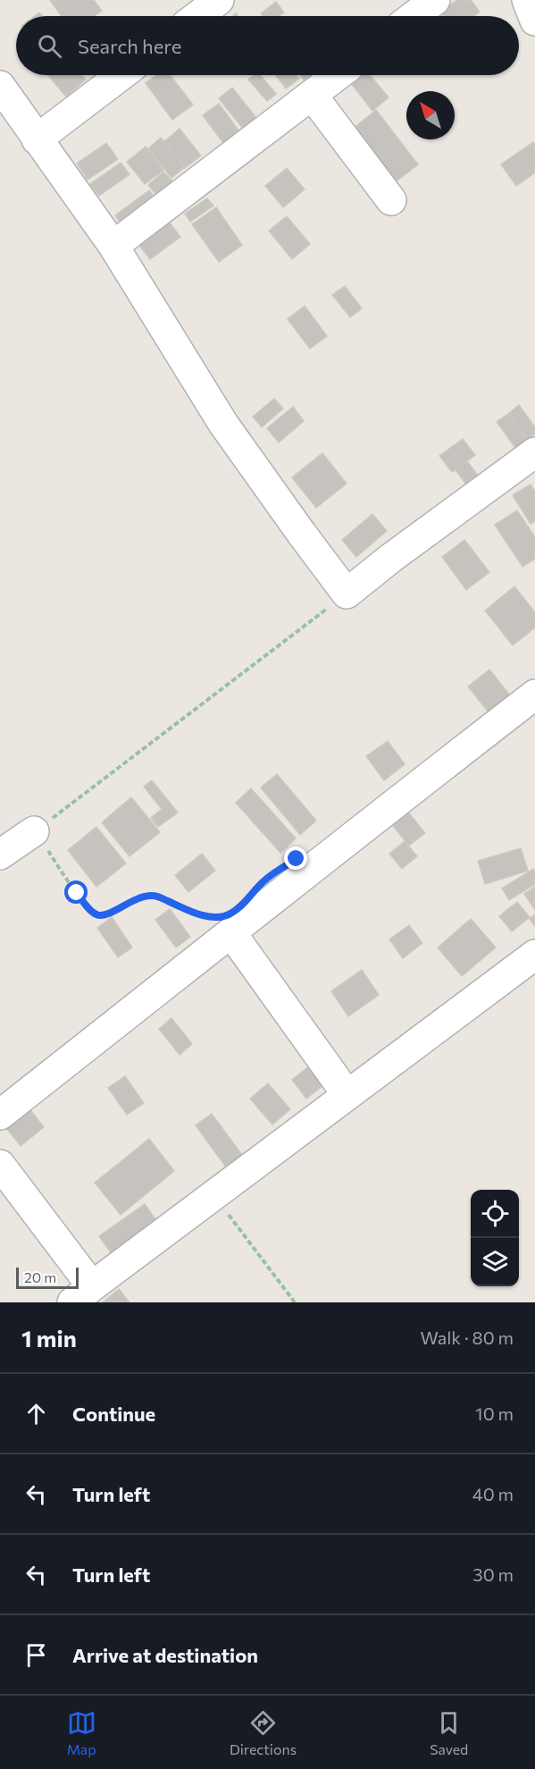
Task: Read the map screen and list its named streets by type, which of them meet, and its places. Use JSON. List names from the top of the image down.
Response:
{
  "scale_bar": "20 m",
  "north": "top left",
  "page": {
    "search": "Search here",
    "scale": "20 m",
    "heading": ["1 min", "Walk · 80 m"],
    "list": [
      ["Continue", "10 m"],
      ["Turn left", "40 m"],
      ["Turn left", "30 m"],
      "Arrive at destination"
    ],
    "nav": ["Map", "Directions", "Saved"]
  }
}
